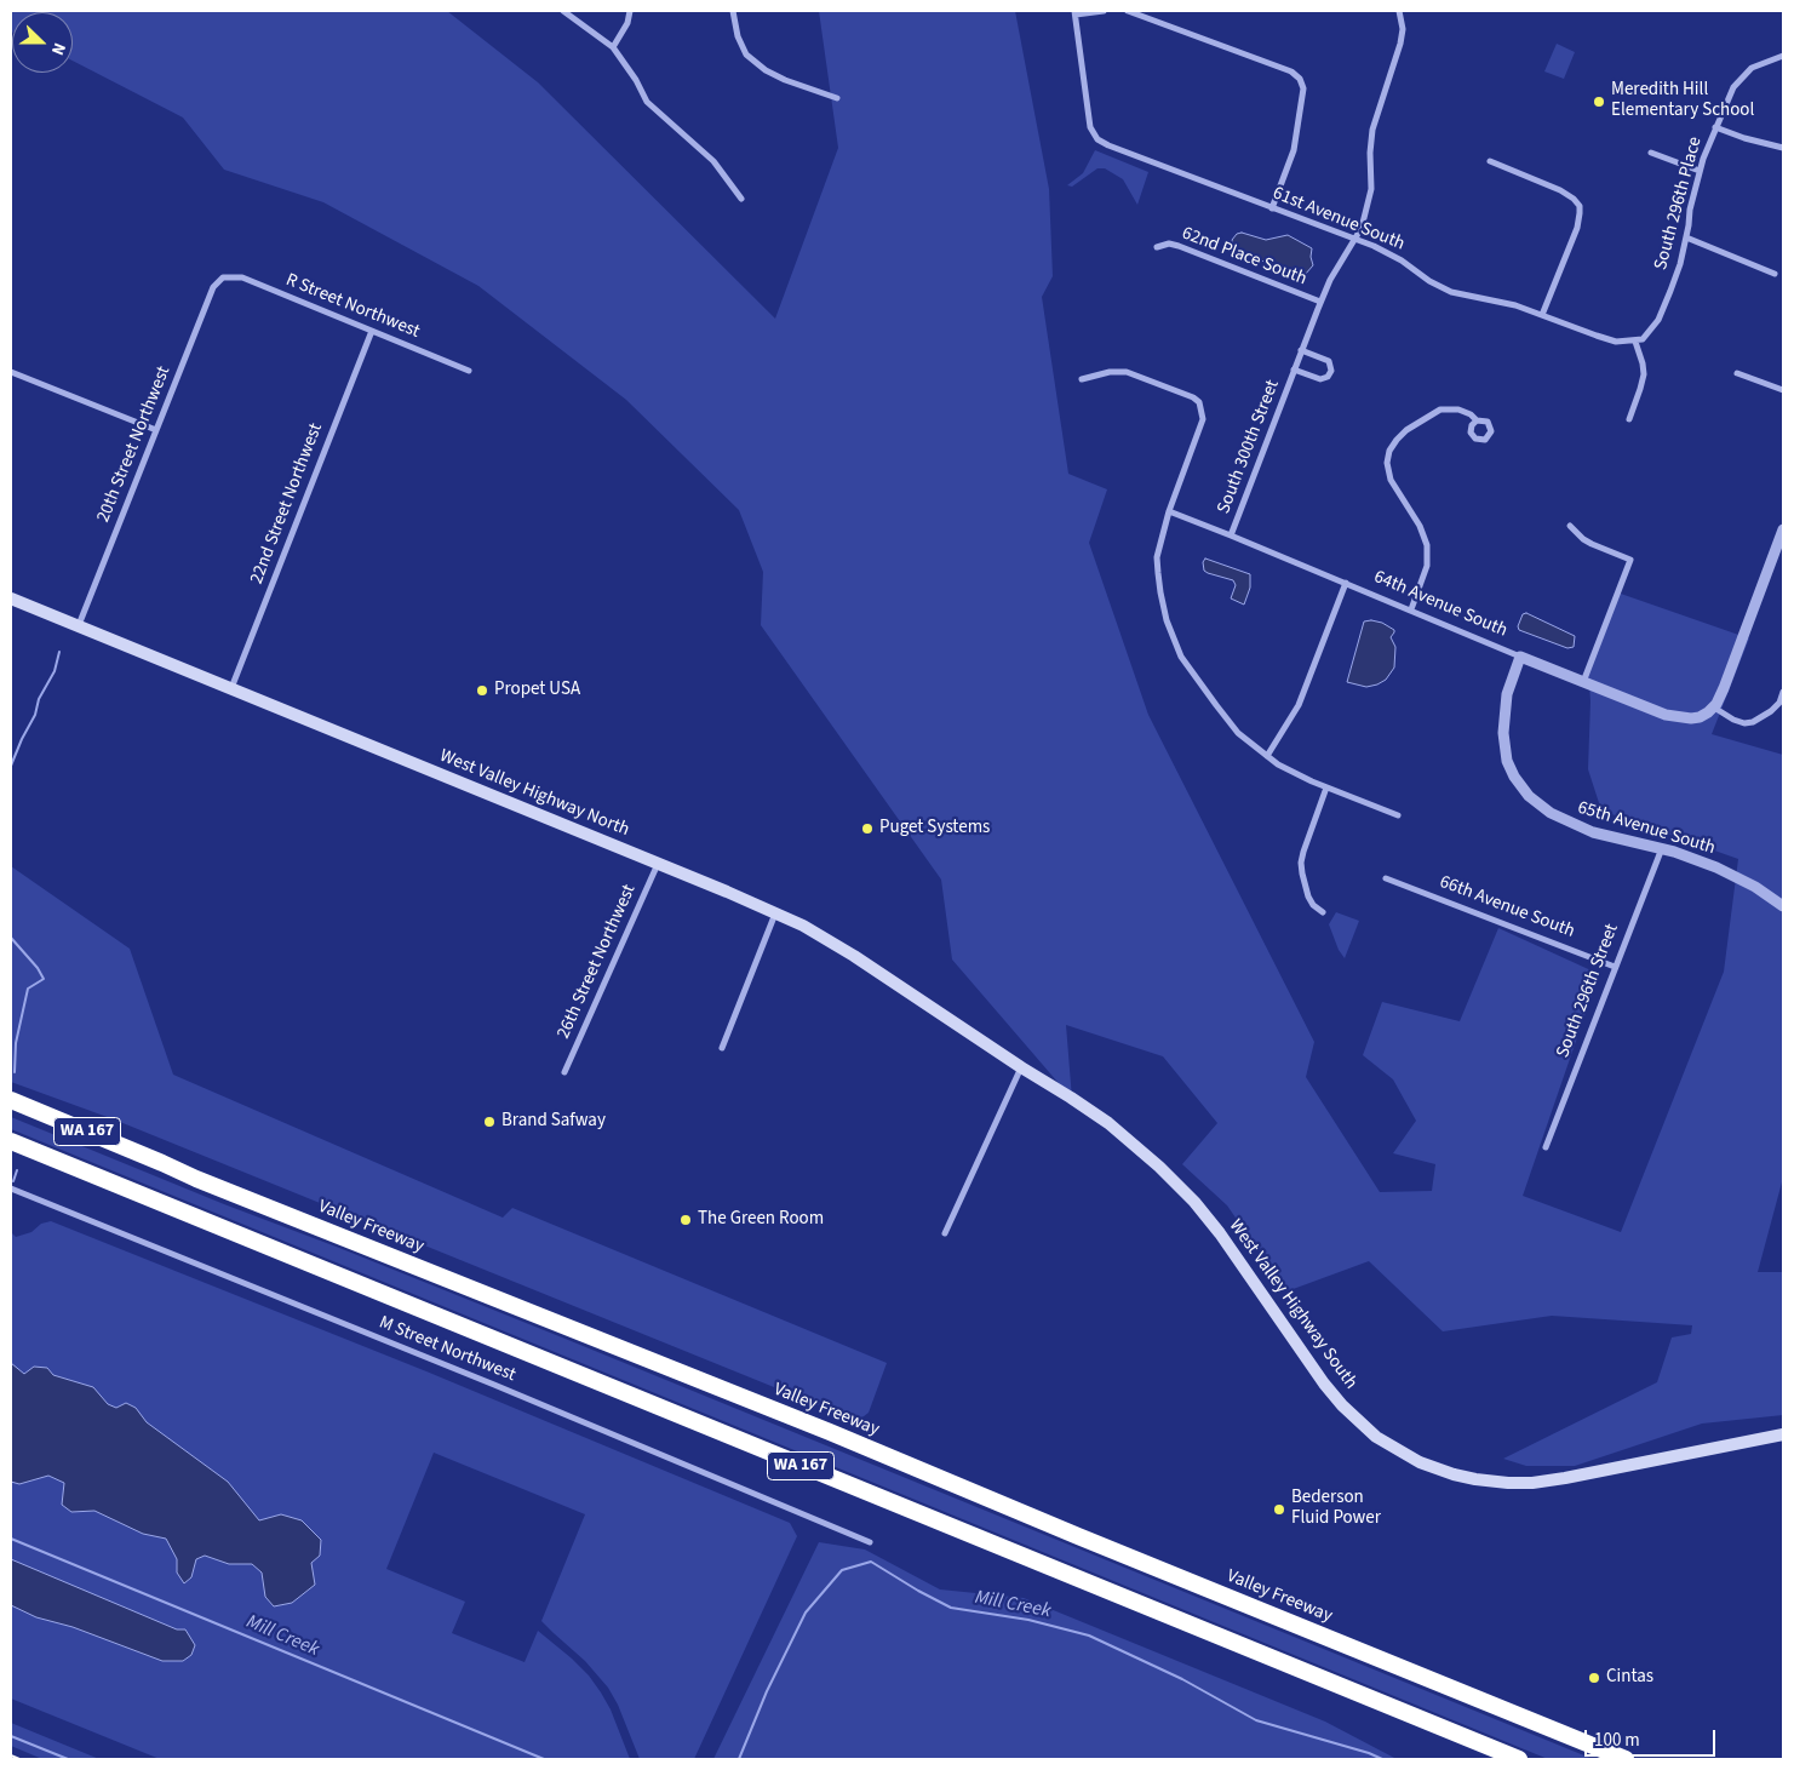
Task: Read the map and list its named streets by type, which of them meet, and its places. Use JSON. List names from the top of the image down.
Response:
{
  "streets": {
    "highway": ["WA 167", "Valley Freeway"],
    "main road": ["West Valley Highway North", "West Valley Highway South"],
    "street": [
      "South 296th Place",
      "61st Avenue South",
      "62nd Place South",
      "R Street Northwest",
      "20th Street Northwest",
      "South 300th Street",
      "22nd Street Northwest",
      "64th Avenue South",
      "65th Avenue South",
      "66th Avenue South",
      "26th Street Northwest",
      "South 296th Street",
      "M Street Northwest"
    ]
  },
  "crossings": [
    ["South 296th Place", "61st Avenue South"],
    ["61st Avenue South", "South 300th Street"],
    ["62nd Place South", "South 300th Street"],
    ["R Street Northwest", "20th Street Northwest"],
    ["R Street Northwest", "22nd Street Northwest"],
    ["20th Street Northwest", "West Valley Highway North"],
    ["South 300th Street", "64th Avenue South"],
    ["22nd Street Northwest", "West Valley Highway North"],
    ["64th Avenue South", "65th Avenue South"],
    ["West Valley Highway North", "26th Street Northwest"],
    ["West Valley Highway North", "West Valley Highway South"],
    ["65th Avenue South", "South 296th Street"],
    ["66th Avenue South", "South 296th Street"]
  ],
  "water": ["Mill Creek"],
  "places": [
    "Meredith Hill Elementary School",
    "Propet USA",
    "Puget Systems",
    "Brand Safway",
    "The Green Room",
    "Bederson Fluid Power",
    "Cintas"
  ],
  "scale_bar": "100 m",
  "north": "right"
}
